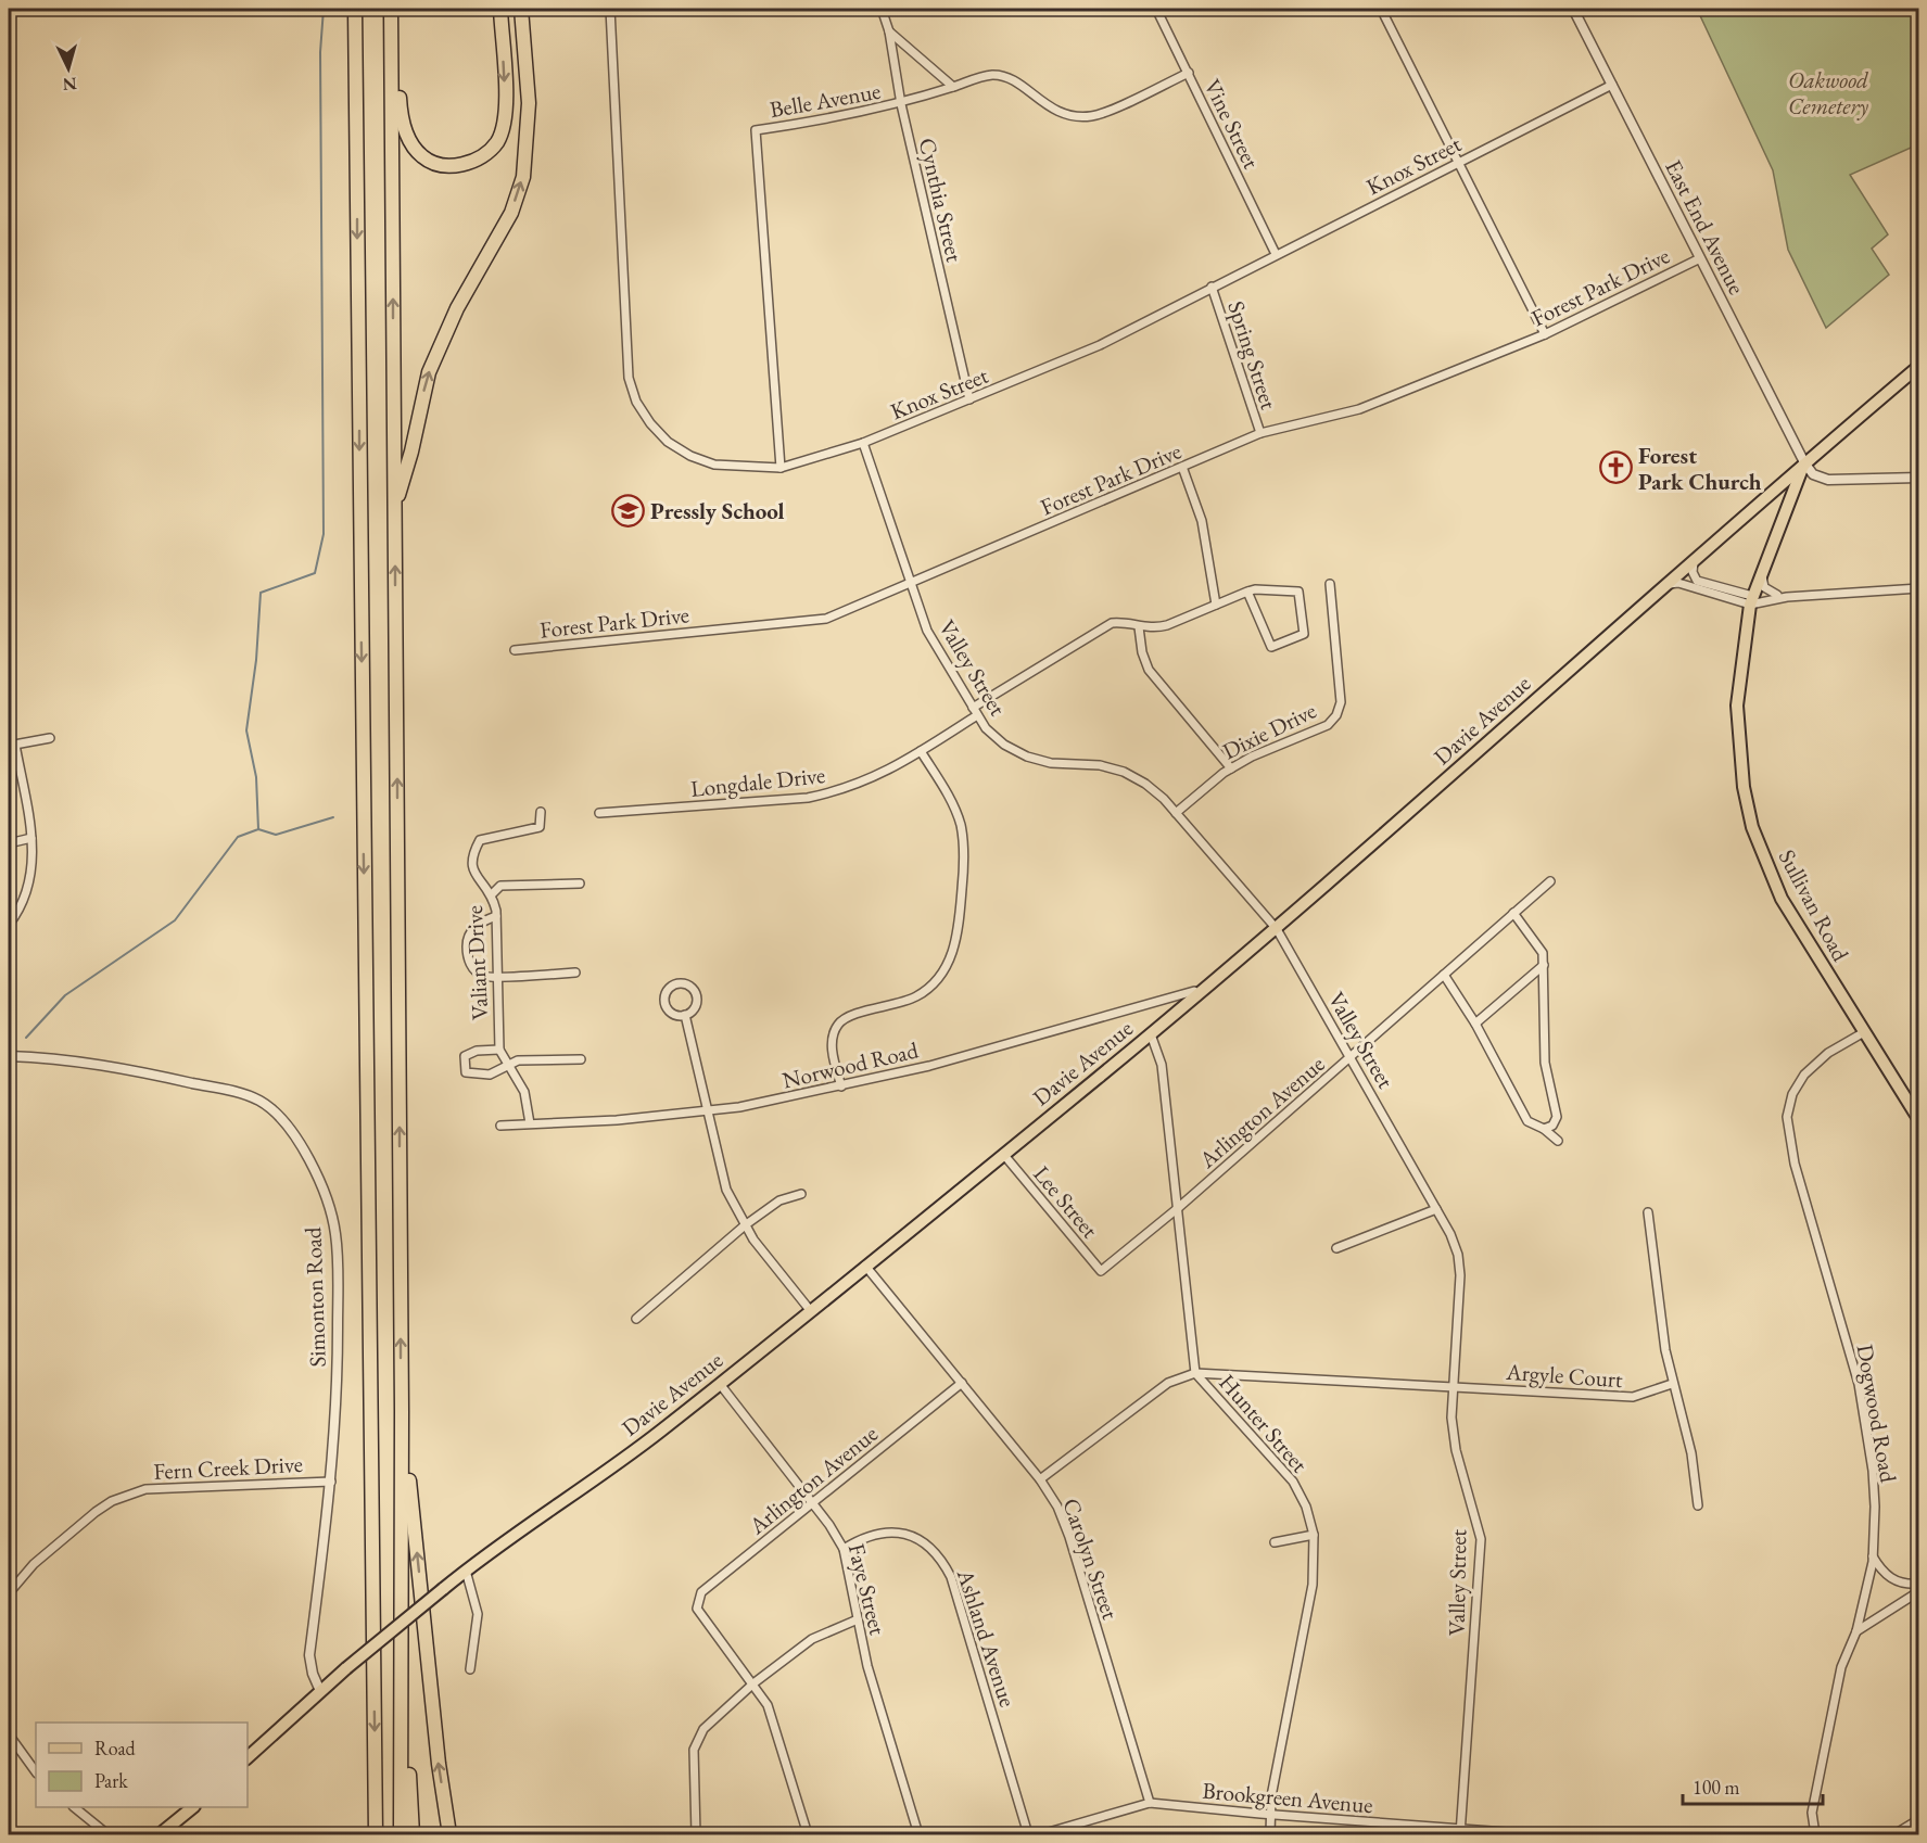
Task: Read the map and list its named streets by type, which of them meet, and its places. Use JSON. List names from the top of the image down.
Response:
{
  "streets": {
    "main road": ["Davie Avenue", "Sullivan Road"],
    "street": [
      "Belle Avenue",
      "Vine Street",
      "Knox Street",
      "Cynthia Street",
      "East End Avenue",
      "Forest Park Drive",
      "Spring Street",
      "Valley Street",
      "Dixie Drive",
      "Longdale Drive",
      "Valiant Drive",
      "Norwood Road",
      "Arlington Avenue",
      "Lee Street",
      "Simonton Road",
      "Argyle Court",
      "Dogwood Road",
      "Hunter Street",
      "Fern Creek Drive",
      "Carolyn Street",
      "Faye Street",
      "Ashland Avenue",
      "Brookgreen Avenue"
    ]
  },
  "crossings": [
    ["Belle Avenue", "Vine Street"],
    ["Belle Avenue", "Knox Street"],
    ["Belle Avenue", "Cynthia Street"],
    ["Vine Street", "Knox Street"],
    ["Knox Street", "Cynthia Street"],
    ["Knox Street", "East End Avenue"],
    ["Knox Street", "Spring Street"],
    ["Knox Street", "Valley Street"],
    ["East End Avenue", "Forest Park Drive"],
    ["East End Avenue", "Davie Avenue"],
    ["East End Avenue", "Sullivan Road"],
    ["Forest Park Drive", "Spring Street"],
    ["Forest Park Drive", "Valley Street"],
    ["Valley Street", "Davie Avenue"],
    ["Valley Street", "Dixie Drive"],
    ["Valley Street", "Longdale Drive"],
    ["Valley Street", "Arlington Avenue"],
    ["Valley Street", "Argyle Court"],
    ["Valley Street", "Brookgreen Avenue"],
    ["Davie Avenue", "Sullivan Road"],
    ["Davie Avenue", "Norwood Road"],
    ["Davie Avenue", "Lee Street"],
    ["Davie Avenue", "Simonton Road"],
    ["Davie Avenue", "Hunter Street"],
    ["Davie Avenue", "Carolyn Street"],
    ["Davie Avenue", "Faye Street"],
    ["Sullivan Road", "Dogwood Road"],
    ["Valiant Drive", "Norwood Road"],
    ["Arlington Avenue", "Lee Street"],
    ["Arlington Avenue", "Hunter Street"],
    ["Arlington Avenue", "Carolyn Street"],
    ["Arlington Avenue", "Faye Street"],
    ["Simonton Road", "Fern Creek Drive"],
    ["Argyle Court", "Hunter Street"],
    ["Hunter Street", "Brookgreen Avenue"],
    ["Carolyn Street", "Brookgreen Avenue"],
    ["Faye Street", "Ashland Avenue"]
  ],
  "parks": ["Oakwood Cemetery"],
  "places": {
    "church": ["Forest Park Church"],
    "school or university": ["Pressly School"]
  },
  "legend": ["Road", "Park"],
  "scale_bar": "100 m",
  "north": "bottom"
}
